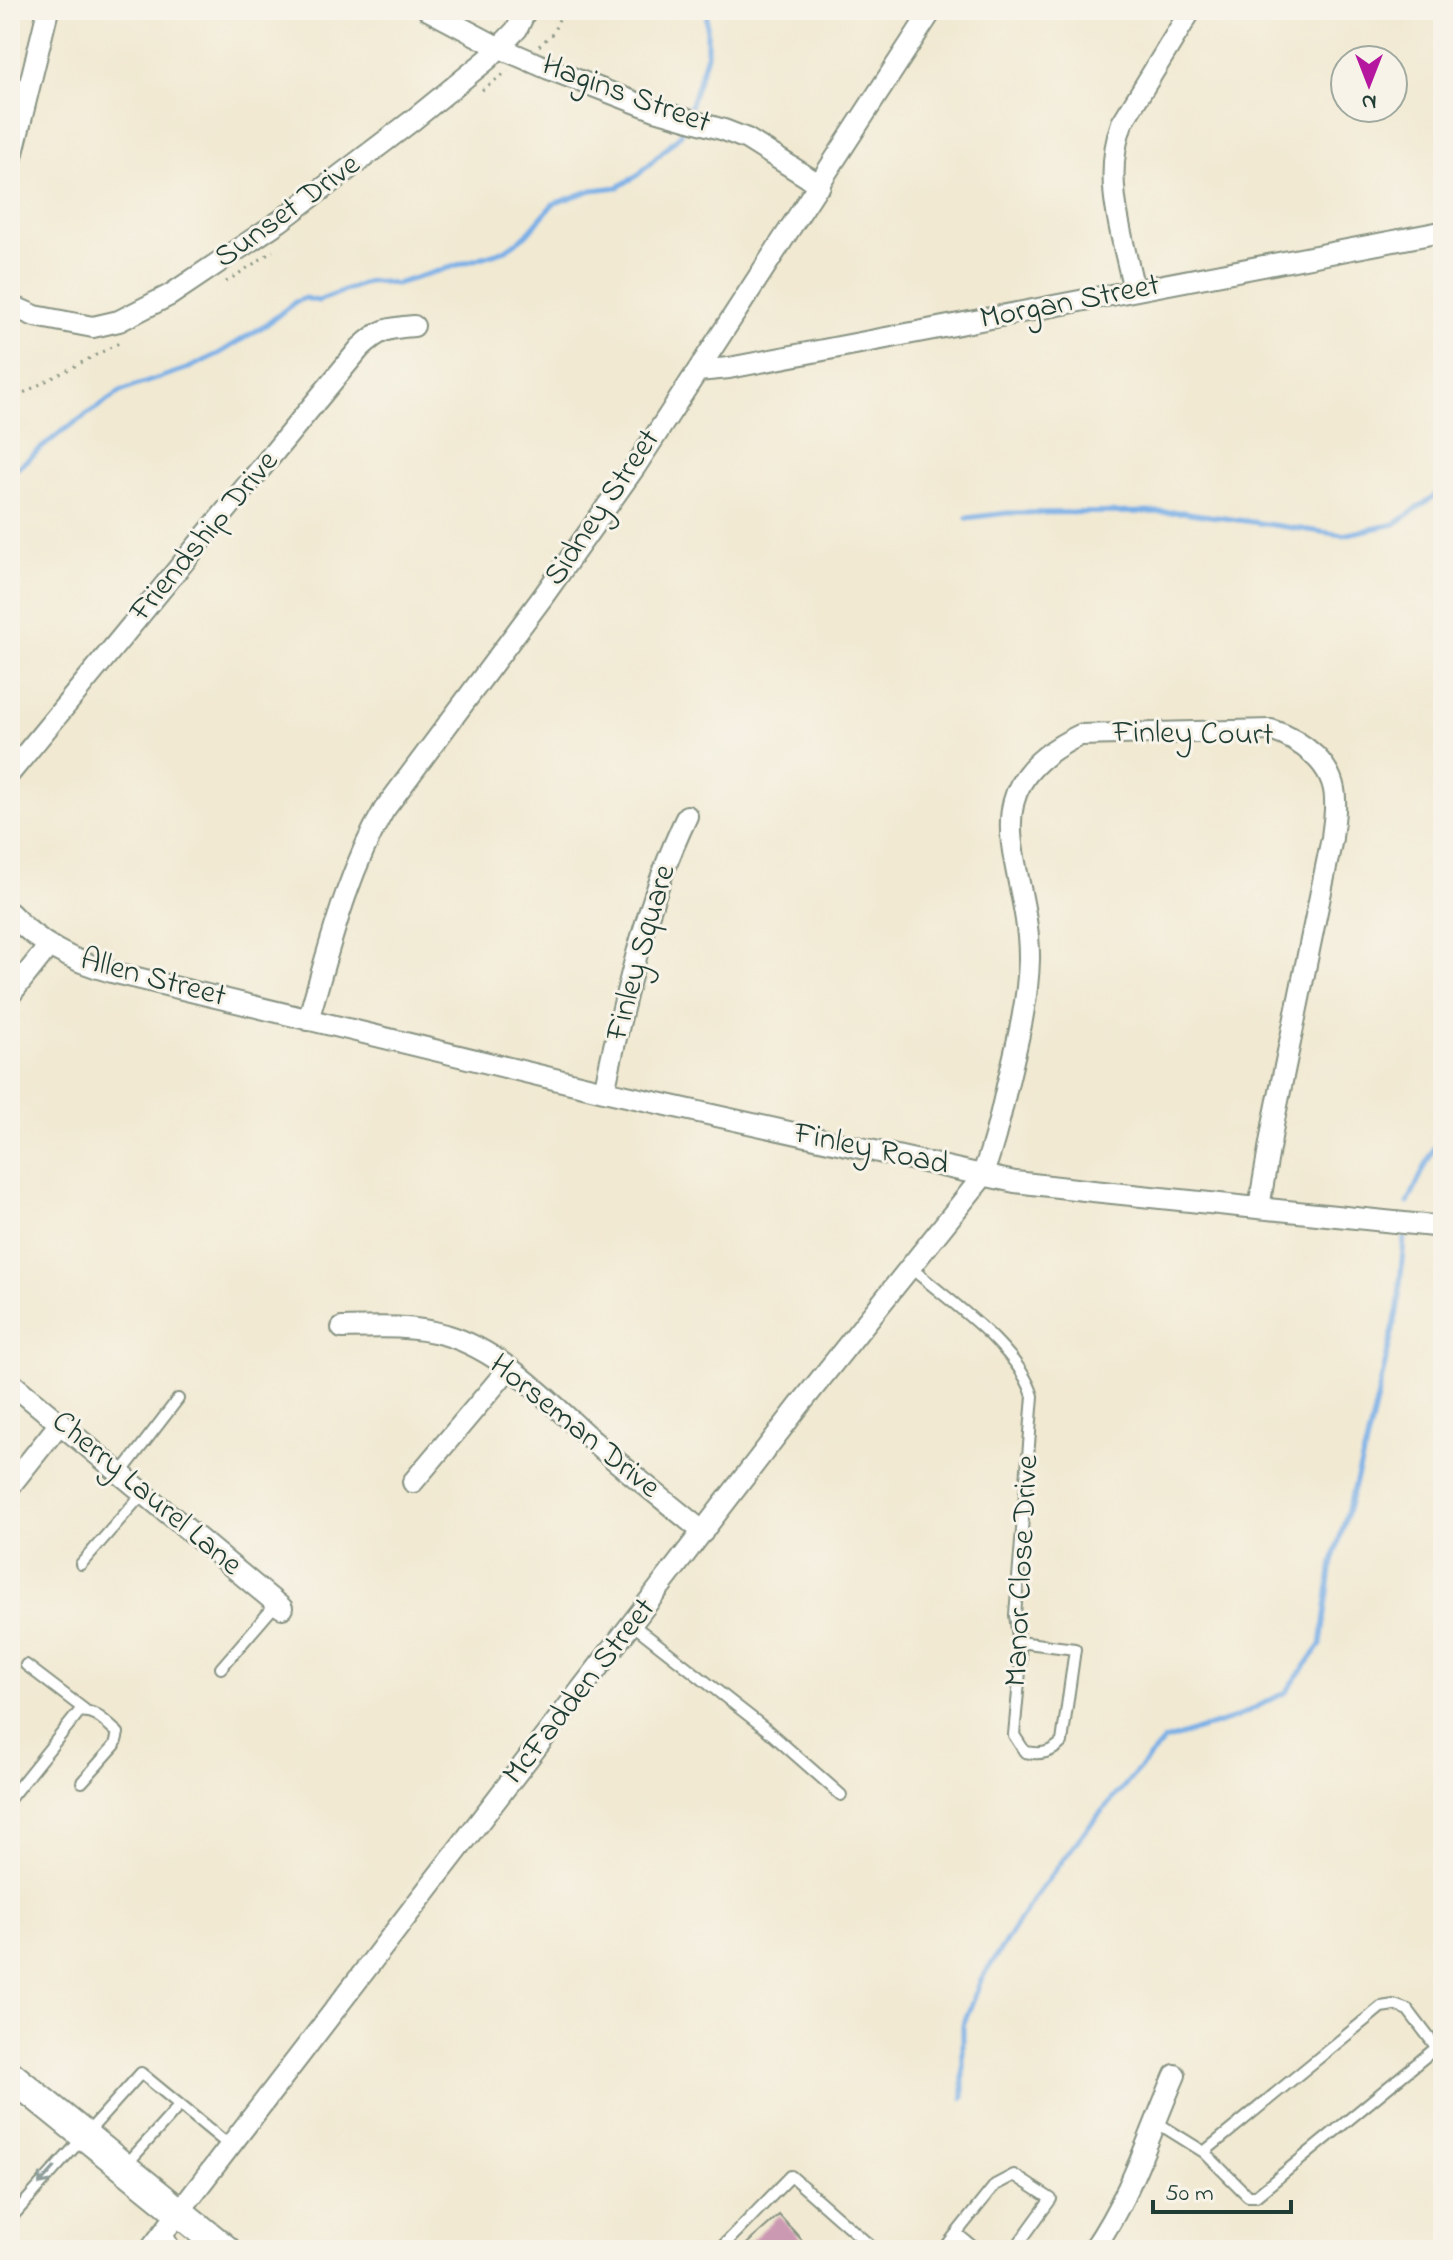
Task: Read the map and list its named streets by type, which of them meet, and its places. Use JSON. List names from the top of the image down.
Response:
{
  "streets": {
    "street": [
      "Hagins Street",
      "Sunset Drive",
      "Morgan Street",
      "Sidney Street",
      "Friendship Drive",
      "Finley Court",
      "Finley Square",
      "Allen Street",
      "Finley Road",
      "Horseman Drive",
      "Cherry Laurel Lane",
      "McFadden Street"
    ],
    "lane": ["Manor Close Drive"]
  },
  "crossings": [
    ["Hagins Street", "Sunset Drive"],
    ["Hagins Street", "Sidney Street"],
    ["Morgan Street", "Sidney Street"],
    ["Sidney Street", "Allen Street"],
    ["Sidney Street", "Finley Road"],
    ["Finley Court", "Finley Road"],
    ["Finley Court", "McFadden Street"],
    ["Finley Square", "Finley Road"],
    ["Allen Street", "Finley Road"],
    ["Finley Road", "McFadden Street"],
    ["Horseman Drive", "McFadden Street"],
    ["Manor Close Drive", "McFadden Street"]
  ],
  "scale_bar": "50 m",
  "north": "bottom"
}
